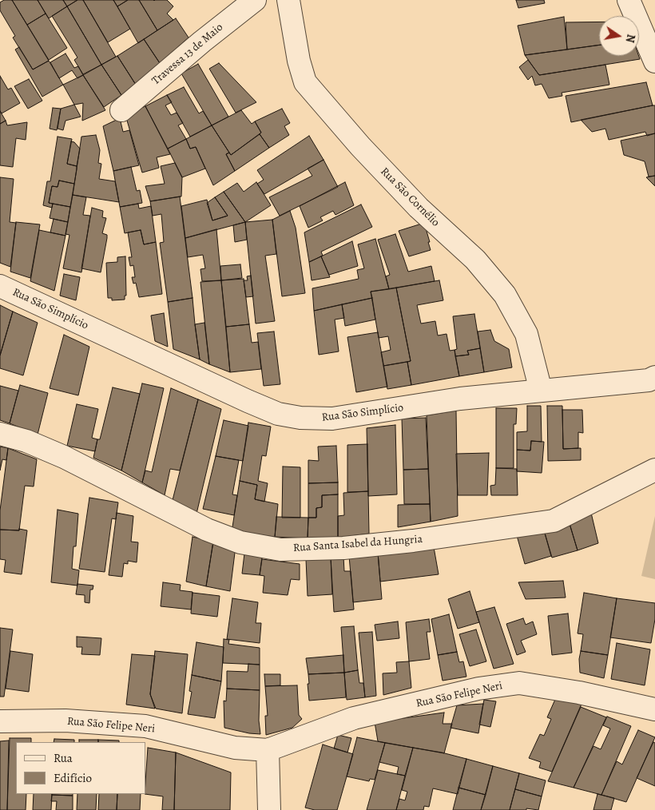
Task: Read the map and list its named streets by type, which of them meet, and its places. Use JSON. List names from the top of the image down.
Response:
{
  "streets": {
    "street": [
      "Travessa 13 de Maio",
      "Rua São Cornélio",
      "Rua São Simplício",
      "Rua Santa Isabel da Hungria",
      "Rua São Felipe Neri"
    ]
  },
  "crossings": [
    ["Rua São Cornélio", "Rua São Simplício"]
  ],
  "legend": ["Rua", "Edifício"],
  "north": "right"
}
